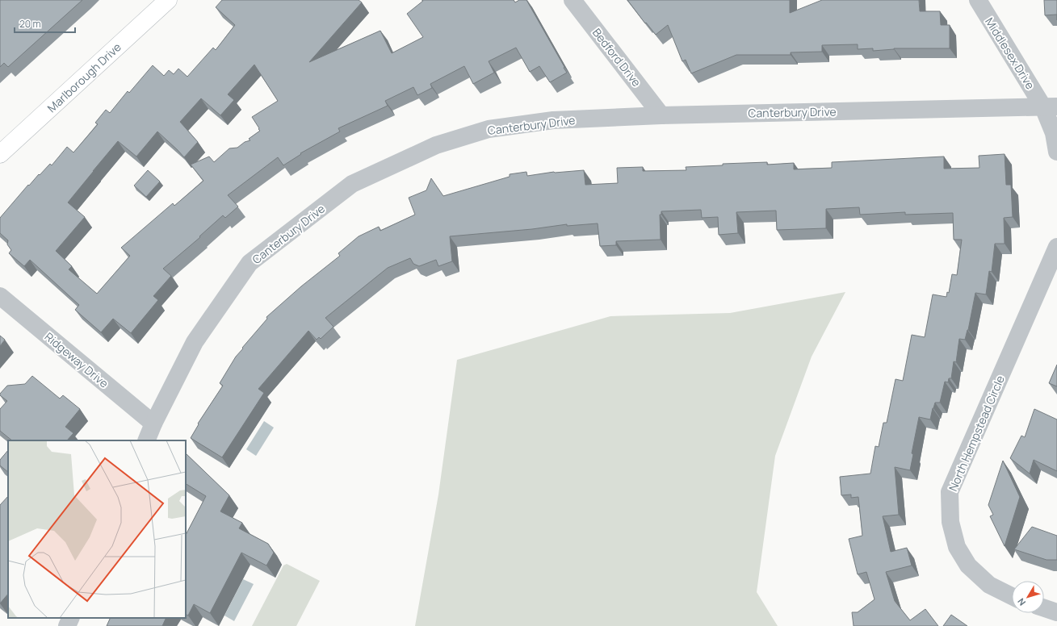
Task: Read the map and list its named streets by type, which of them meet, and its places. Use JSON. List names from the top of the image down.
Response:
{
  "streets": {
    "street": [
      "Middlesex Drive",
      "Bedford Drive",
      "Marlborough Drive",
      "Canterbury Drive",
      "Ridgeway Drive",
      "North Hempstead Circle"
    ]
  },
  "crossings": [
    ["Middlesex Drive", "Canterbury Drive"],
    ["Bedford Drive", "Canterbury Drive"],
    ["Canterbury Drive", "Ridgeway Drive"]
  ],
  "scale_bar": "20 m",
  "north": "bottom left"
}
